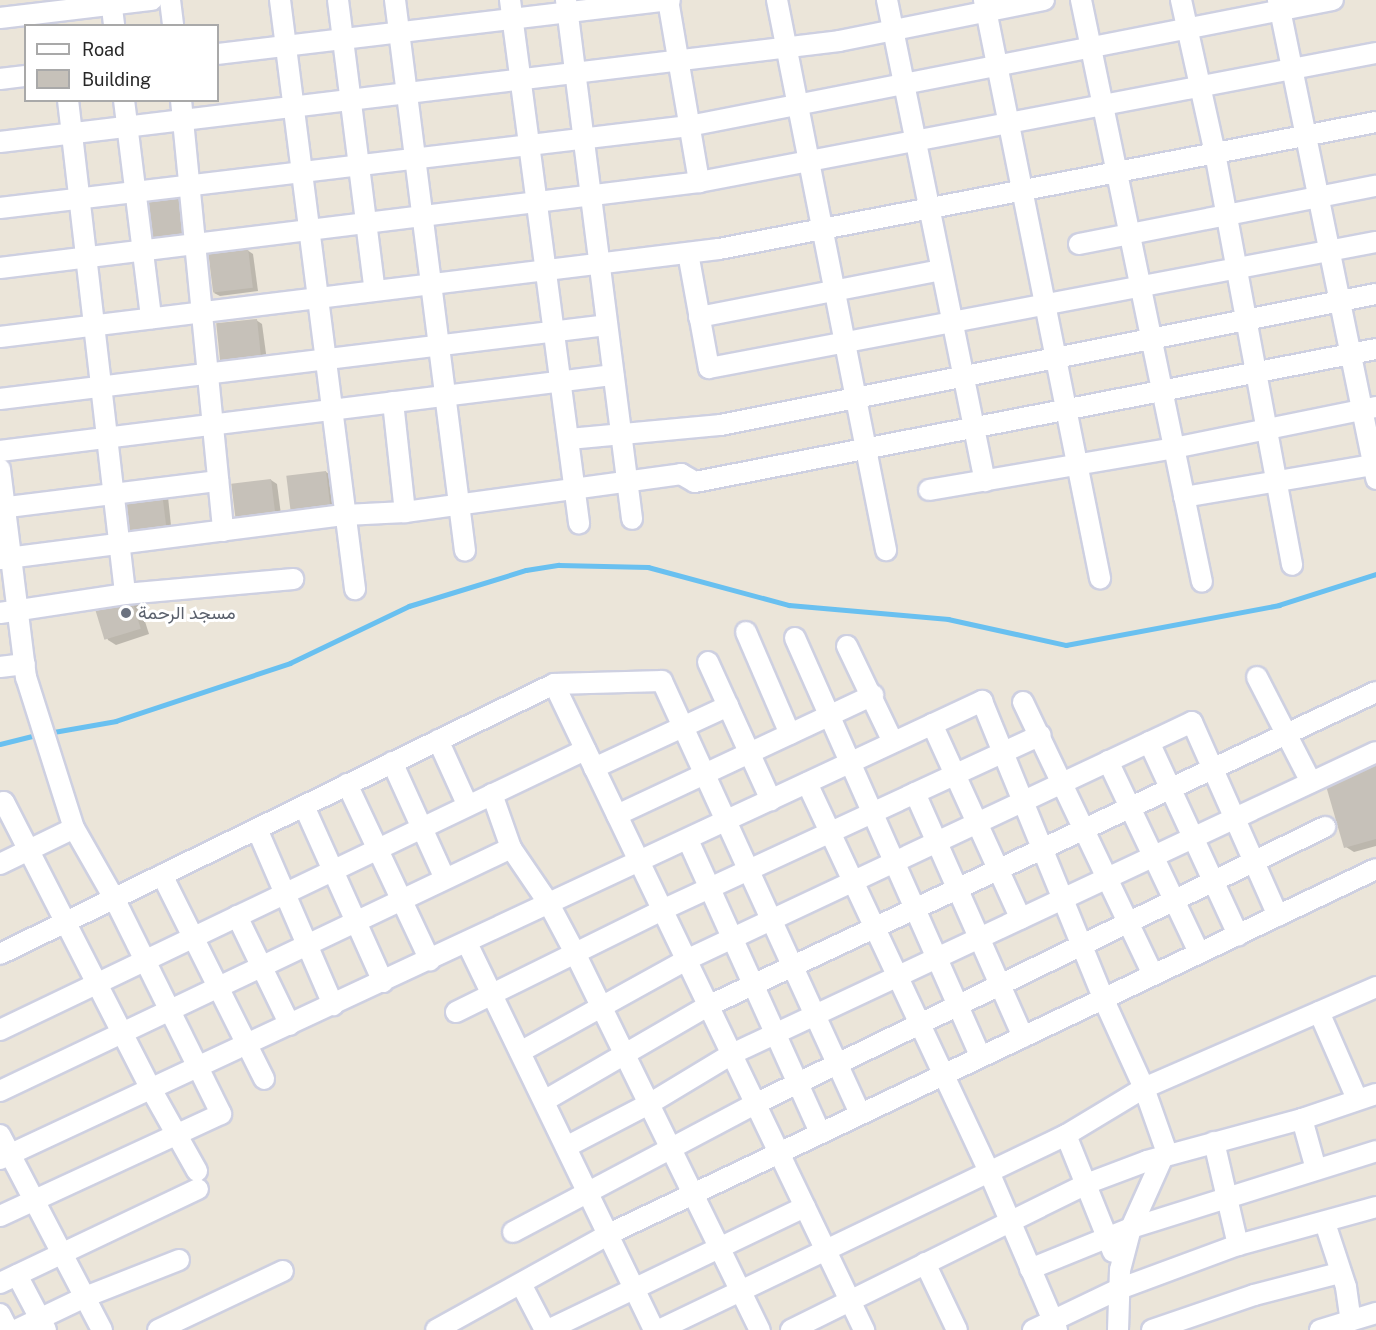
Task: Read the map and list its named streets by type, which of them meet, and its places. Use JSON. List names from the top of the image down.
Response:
{
  "places": ["مسجد الرحمة"],
  "legend": ["Road", "Building"]
}
